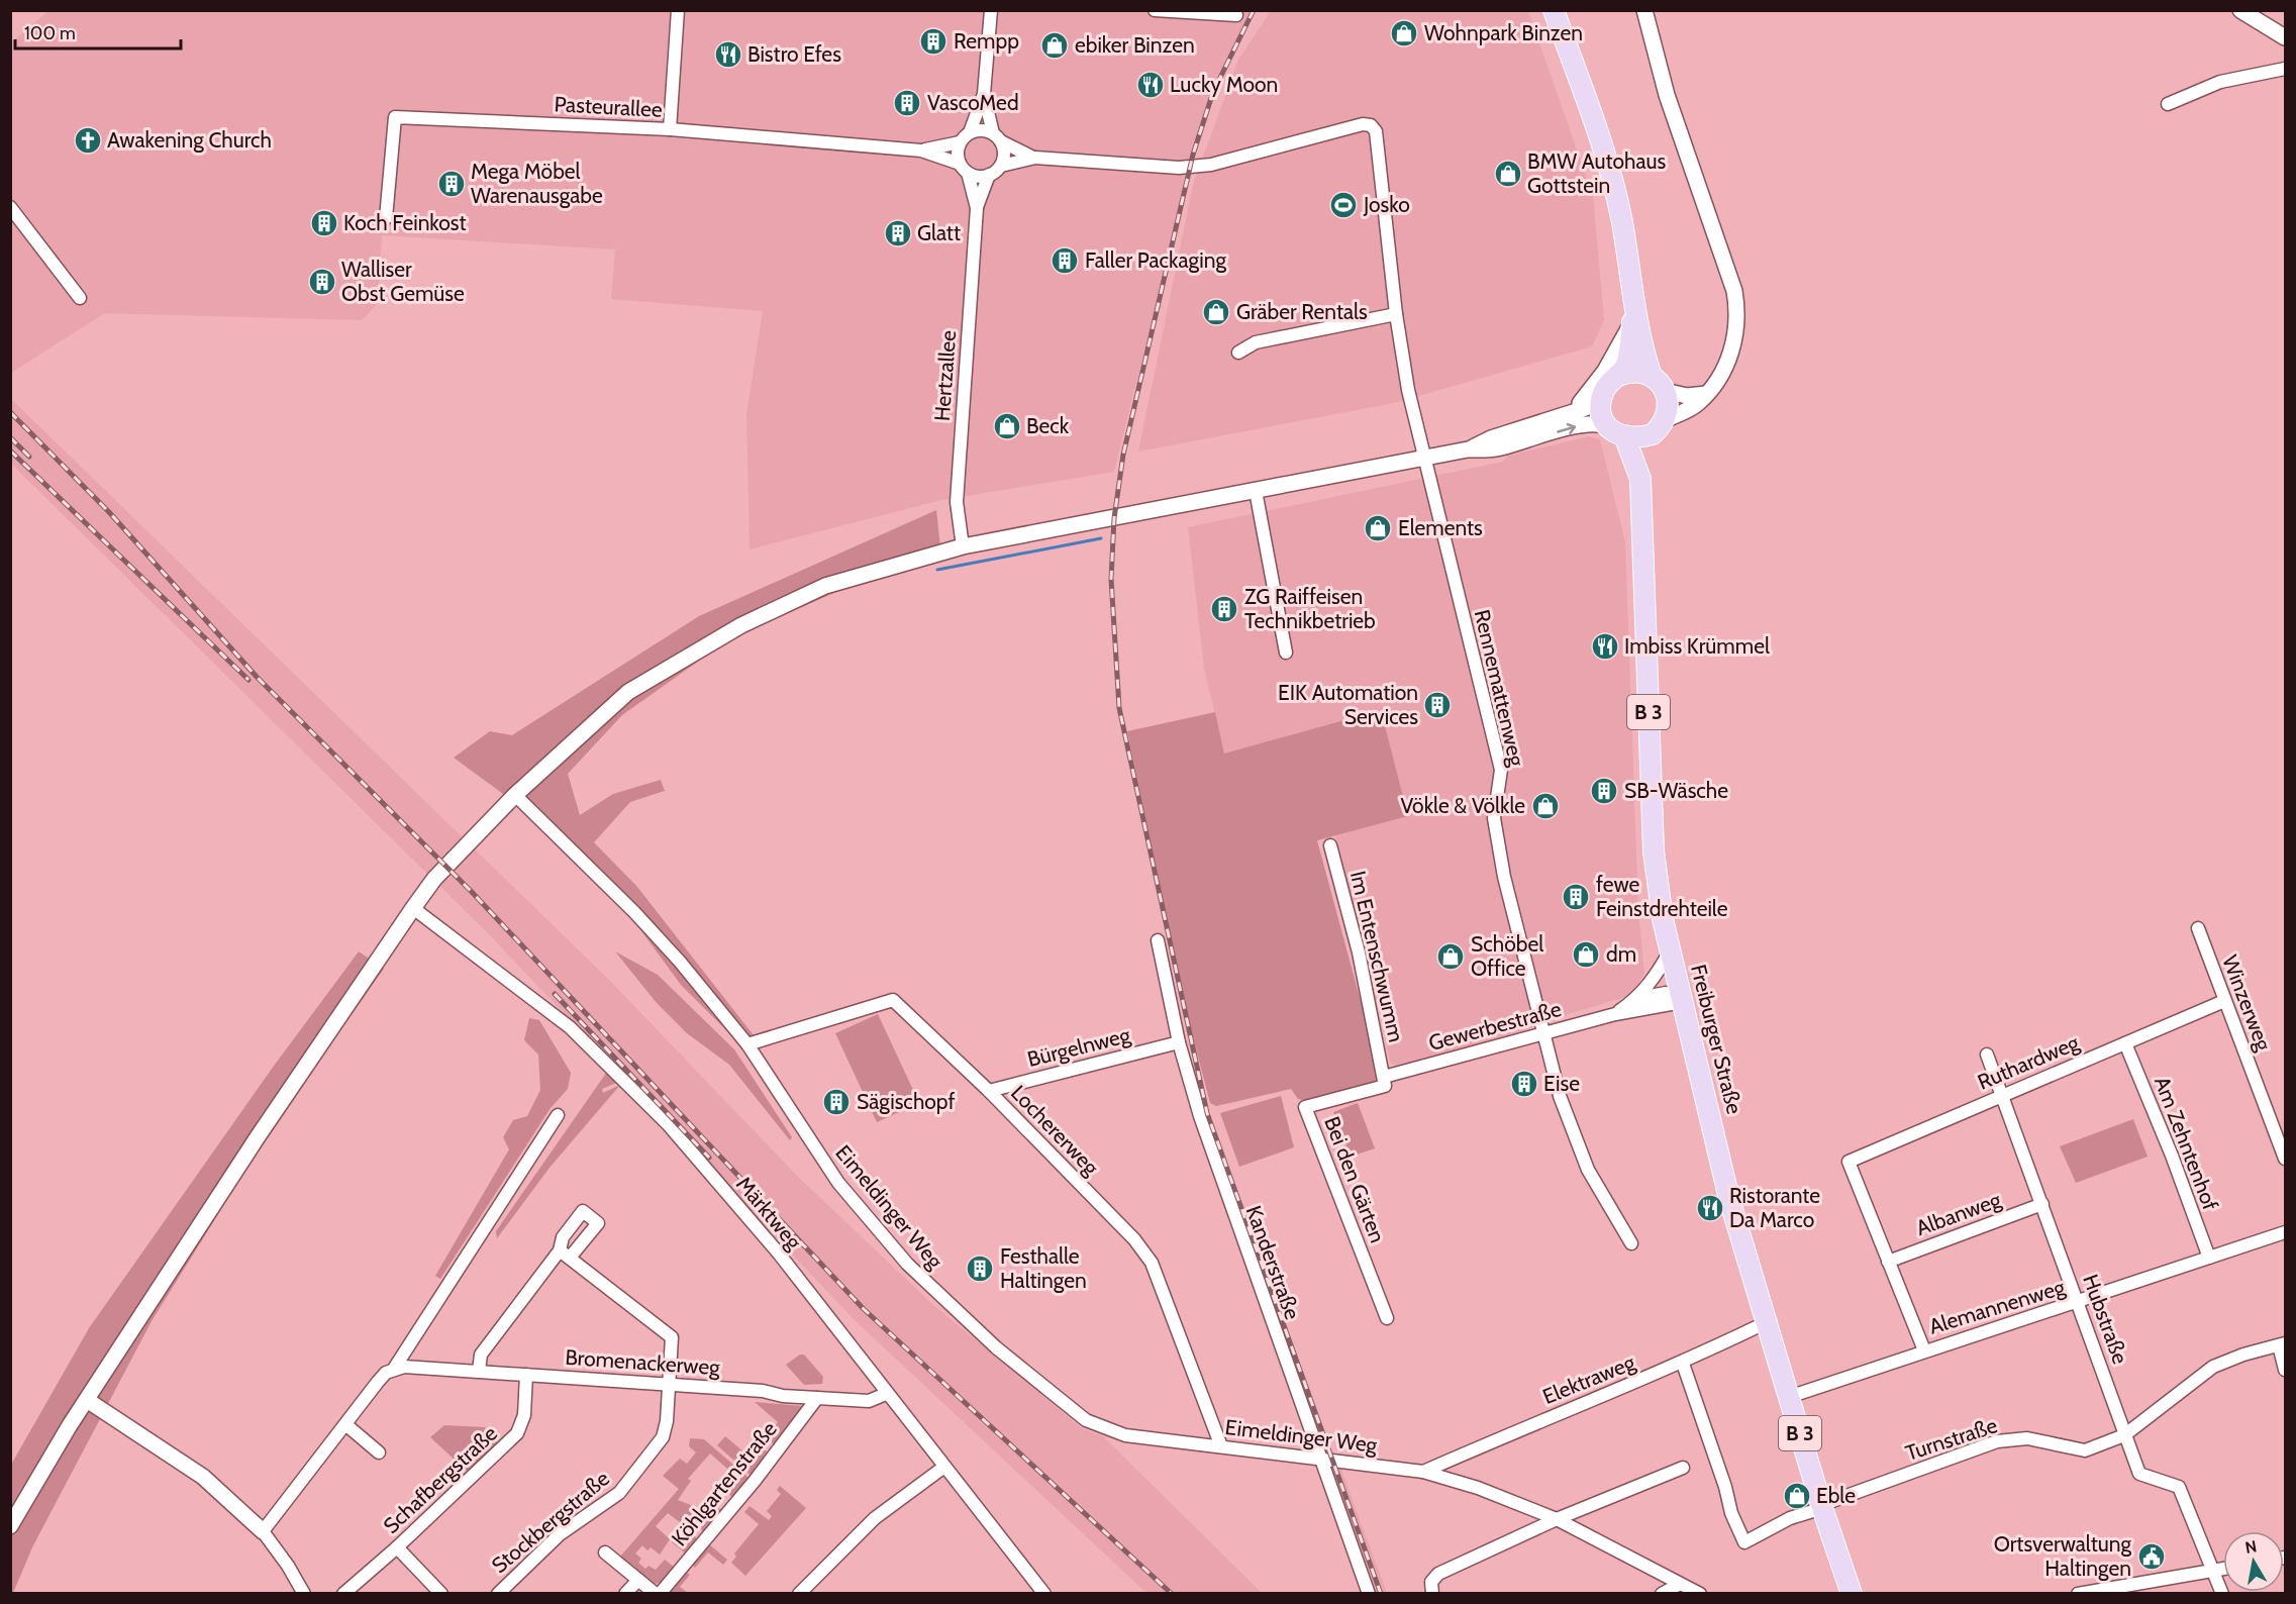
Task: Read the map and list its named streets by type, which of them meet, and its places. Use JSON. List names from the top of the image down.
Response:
{
  "streets": {
    "main road": ["B 3", "Freiburger Straße"],
    "street": [
      "Pasteurallee",
      "Hertzallee",
      "Rennemattenweg",
      "Im Entenschwumm",
      "Winzerweg",
      "Gewerbestraße",
      "Bürgelnweg",
      "Ruthardweg",
      "Lochererweg",
      "Am Zehntenhof",
      "Bei den Gärten",
      "Eimeldinger Weg",
      "Märktweg",
      "Albanweg",
      "Kanderstraße",
      "Alemannenweg",
      "Hubstraße",
      "Bromenackerweg",
      "Elektraweg",
      "Turnstraße",
      "Schafbergstraße",
      "Köhlgartenstraße",
      "Stockbergstraße"
    ]
  },
  "crossings": [
    ["Pasteurallee", "Hertzallee"],
    ["Rennemattenweg", "Gewerbestraße"],
    ["Im Entenschwumm", "Gewerbestraße"],
    ["Im Entenschwumm", "Bei den Gärten"],
    ["Winzerweg", "Ruthardweg"],
    ["Gewerbestraße", "Freiburger Straße"],
    ["Gewerbestraße", "Bei den Gärten"],
    ["Freiburger Straße", "Alemannenweg"],
    ["Freiburger Straße", "Elektraweg"],
    ["Freiburger Straße", "Turnstraße"],
    ["Bürgelnweg", "Lochererweg"],
    ["Bürgelnweg", "Kanderstraße"],
    ["Ruthardweg", "Am Zehntenhof"],
    ["Ruthardweg", "Albanweg"],
    ["Ruthardweg", "Hubstraße"],
    ["Lochererweg", "Eimeldinger Weg"],
    ["Am Zehntenhof", "Alemannenweg"],
    ["Eimeldinger Weg", "Kanderstraße"],
    ["Eimeldinger Weg", "Elektraweg"],
    ["Märktweg", "Bromenackerweg"],
    ["Albanweg", "Hubstraße"],
    ["Alemannenweg", "Hubstraße"],
    ["Hubstraße", "Turnstraße"],
    ["Bromenackerweg", "Schafbergstraße"],
    ["Bromenackerweg", "Köhlgartenstraße"],
    ["Bromenackerweg", "Stockbergstraße"],
    ["Elektraweg", "Turnstraße"]
  ],
  "places": {
    "shop": [
      "Wohnpark Binzen",
      "ebiker Binzen",
      "BMW Autohaus Gottstein",
      "Gräber Rentals",
      "Beck",
      "Elements",
      "Vökle & Völkle",
      "dm",
      "Schöbel Office",
      "Eble"
    ],
    "building": [
      "Rempp",
      "VascoMed",
      "Mega Möbel Warenausgabe",
      "Koch Feinkost",
      "Glatt",
      "Faller Packaging",
      "Walliser Obst Gemüse",
      "ZG Raiffeisen Technikbetrieb",
      "EIK Automation Services",
      "SB-Wäsche",
      "fewe Feinstdrehteile",
      "Eise",
      "Sägischopf",
      "Festhalle Haltingen"
    ],
    "restaurant": [
      "Bistro Efes",
      "Lucky Moon",
      "Imbiss Krümmel",
      "Ristorante Da Marco"
    ],
    "church": ["Awakening Church"],
    "sports": ["Josko"],
    "public building": ["Ortsverwaltung Haltingen"]
  },
  "scale_bar": "100 m",
  "north": "top"
}
